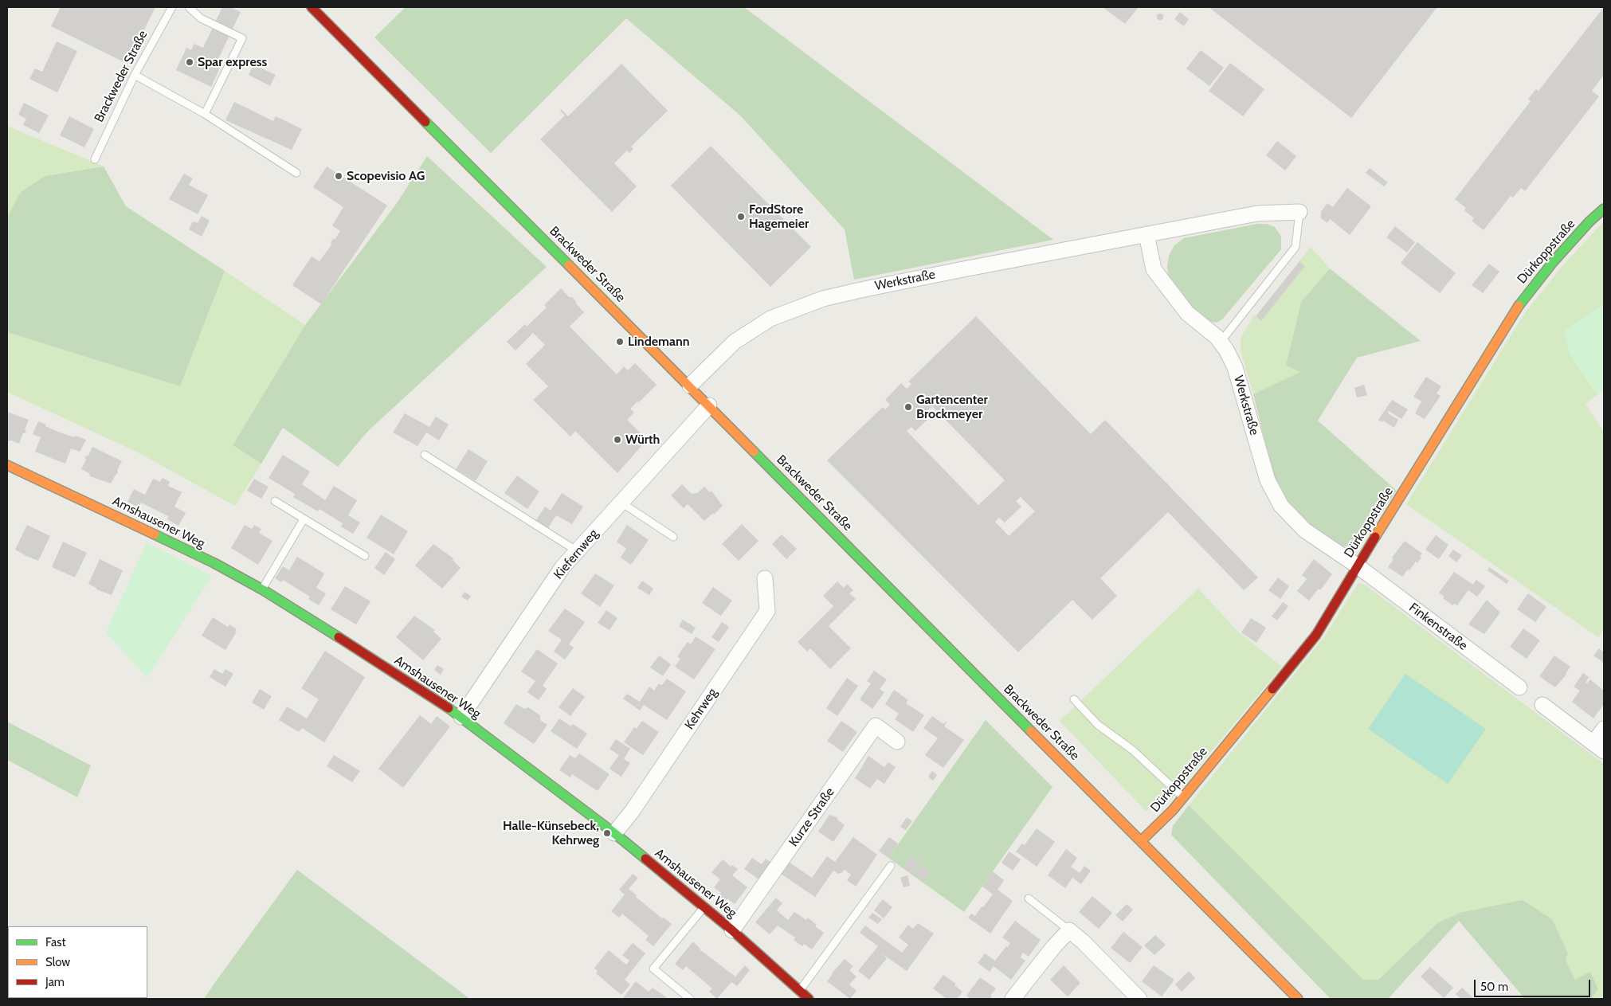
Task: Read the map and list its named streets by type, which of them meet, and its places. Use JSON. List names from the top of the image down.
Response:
{
  "streets": {
    "street": [
      "Brackweder Straße",
      "Dürkoppstraße",
      "Werkstraße",
      "Amshausener Weg",
      "Kiefernweg",
      "Finkenstraße",
      "Kehrweg",
      "Kurze Straße"
    ]
  },
  "crossings": [
    ["Brackweder Straße", "Dürkoppstraße"],
    ["Brackweder Straße", "Werkstraße"],
    ["Brackweder Straße", "Kiefernweg"],
    ["Dürkoppstraße", "Werkstraße"],
    ["Dürkoppstraße", "Finkenstraße"],
    ["Werkstraße", "Finkenstraße"],
    ["Amshausener Weg", "Kiefernweg"],
    ["Amshausener Weg", "Kehrweg"],
    ["Amshausener Weg", "Kurze Straße"]
  ],
  "places": [
    "Spar express",
    "Scopevisio AG",
    "FordStore Hagemeier",
    "Lindemann",
    "Gartencenter Brockmeyer",
    "Würth",
    "Halle-Künsebeck, Kehrweg"
  ],
  "legend": ["Fast", "Slow", "Jam"],
  "scale_bar": "50 m"
}
